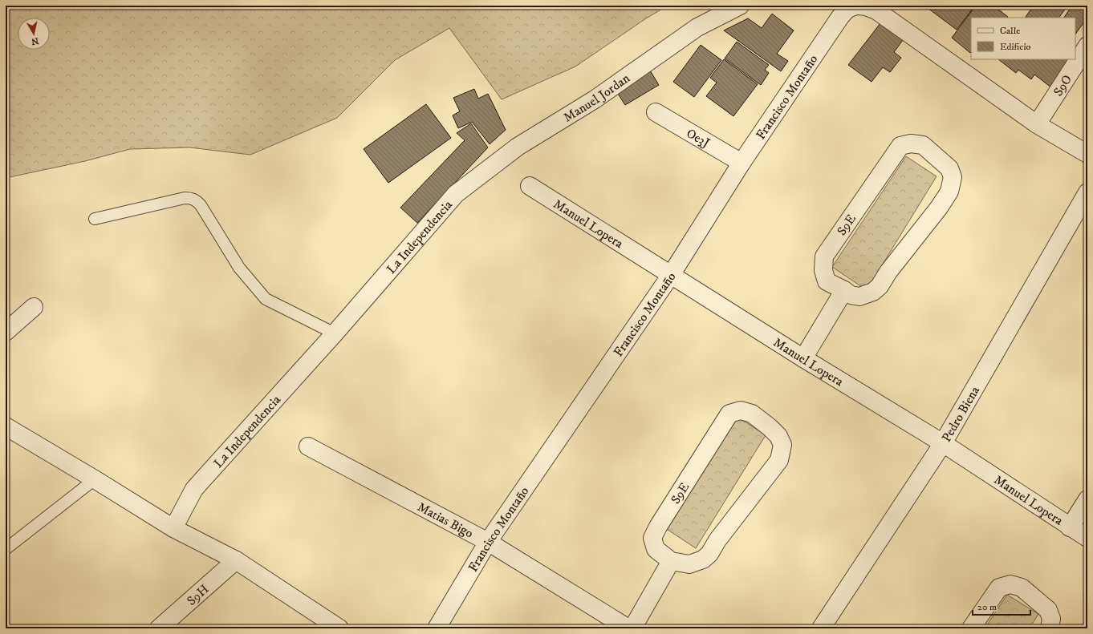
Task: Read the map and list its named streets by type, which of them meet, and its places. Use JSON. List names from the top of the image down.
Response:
{
  "streets": {
    "street": [
      "S9O",
      "Manuel Jordan",
      "Francisco Montaño",
      "Oe3J",
      "Manuel Lopera",
      "S9E",
      "La Independencia",
      "Pedro Biena",
      "Matias Bigo",
      "S9H"
    ]
  },
  "crossings": [
    ["Manuel Jordan", "La Independencia"],
    ["Francisco Montaño", "Oe3J"],
    ["Francisco Montaño", "Manuel Lopera"],
    ["Francisco Montaño", "Matias Bigo"],
    ["Manuel Lopera", "Pedro Biena"]
  ],
  "legend": ["Calle", "Edificio"],
  "scale_bar": "20 m",
  "north": "bottom"
}
